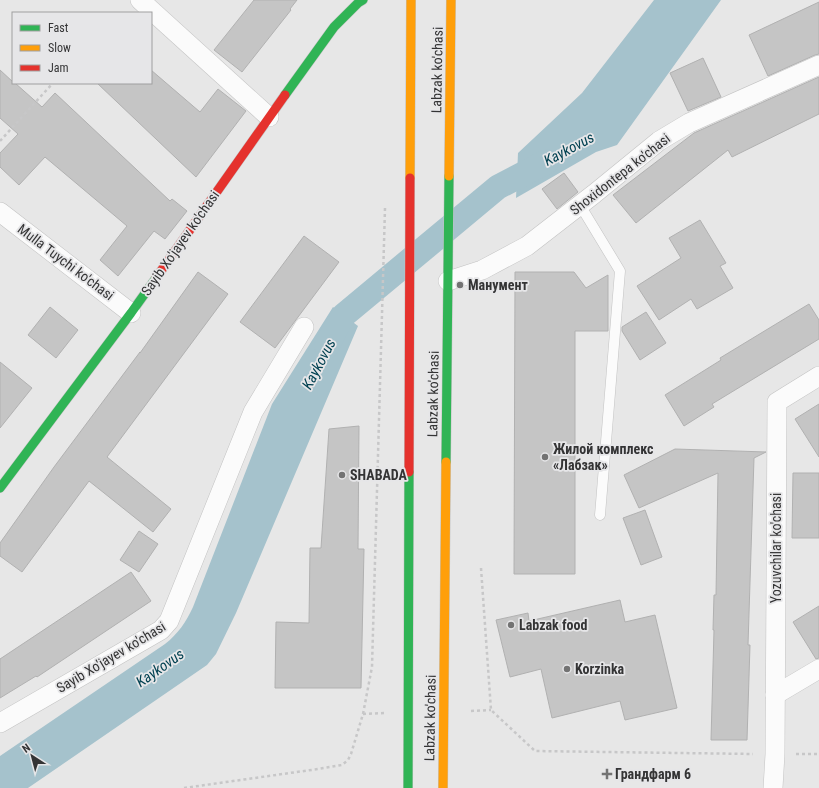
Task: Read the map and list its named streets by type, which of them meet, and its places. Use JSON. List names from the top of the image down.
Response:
{
  "streets": {
    "main road": ["Labzak ko'chasi", "Sayib Xo'jayev ko'chasi"],
    "street": ["Shoxidontepa ko'chasi", "Mulla Tuychi ko'chasi", "Yozuvchilar ko'chasi"]
  },
  "crossings": [
    ["Labzak ko'chasi", "Shoxidontepa ko'chasi"],
    ["Sayib Xo'jayev ko'chasi", "Mulla Tuychi ko'chasi"]
  ],
  "water": ["Kaykovus"],
  "places": {
    "other": [
      "Манумент",
      "Жилой комплекс «Лабзак»",
      "SHABADA",
      "Labzak food",
      "Korzinka"
    ],
    "health": ["Грандфарм 6"]
  },
  "legend": ["Fast", "Slow", "Jam"],
  "north": "top left"
}
